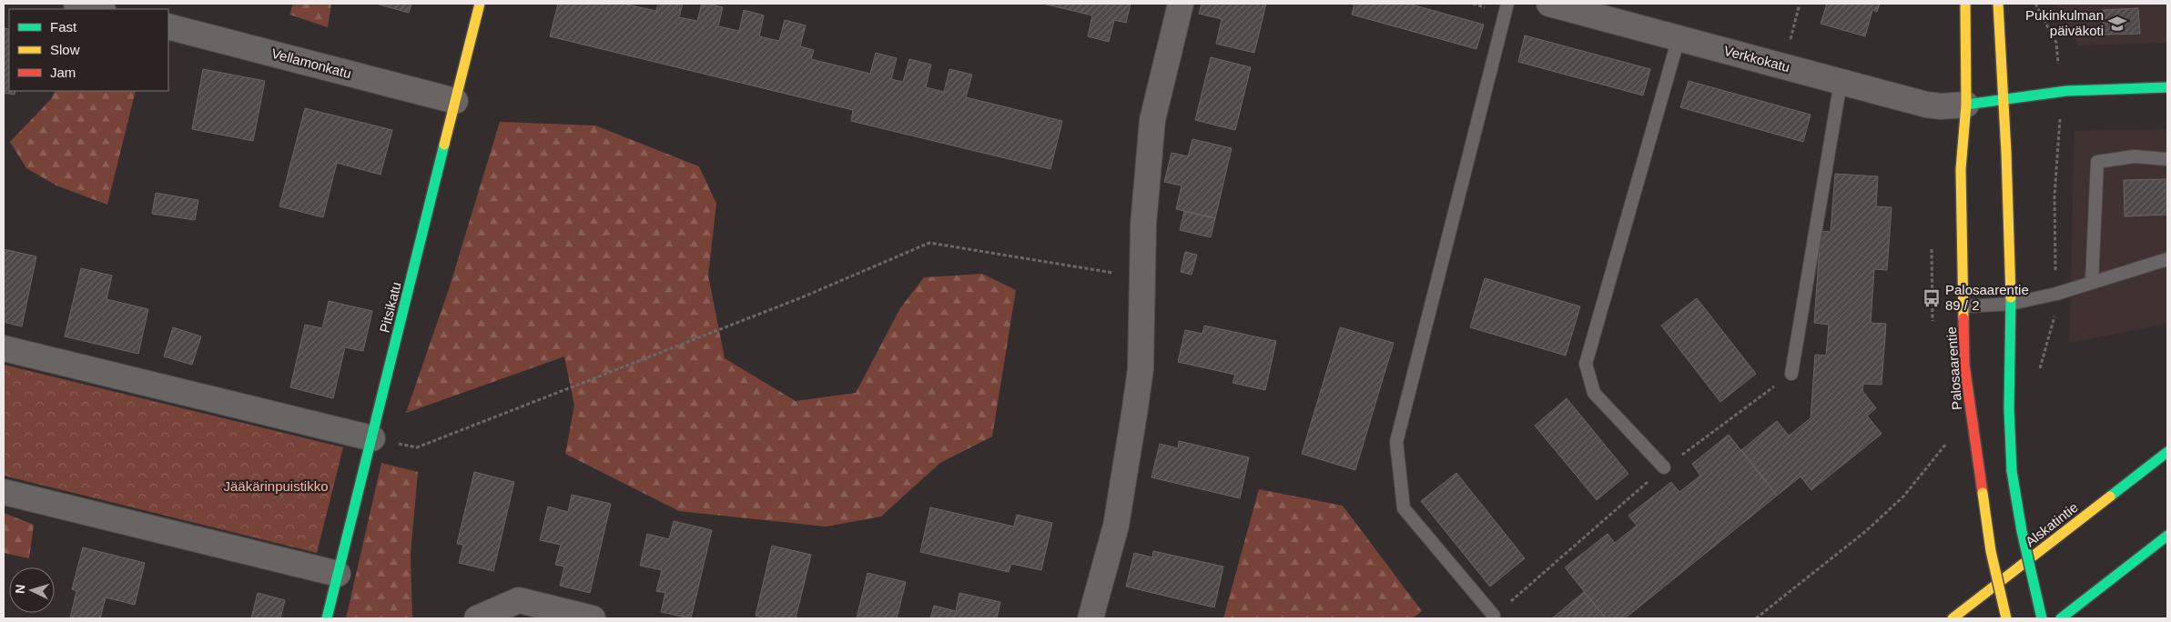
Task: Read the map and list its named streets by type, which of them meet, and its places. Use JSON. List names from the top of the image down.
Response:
{
  "streets": {
    "main road": ["Pitsikatu", "Palosaarentie", "Alskatintie"],
    "street": ["Verkkokatu", "Vellamonkatu"]
  },
  "crossings": [
    ["Verkkokatu", "Palosaarentie"],
    ["Vellamonkatu", "Pitsikatu"]
  ],
  "parks": ["Jääkärinpuistikko"],
  "places": {
    "school or university": ["Pukinkulman päiväkoti"],
    "bus stop": ["Palosaarentie 89 / 2"]
  },
  "legend": ["Fast", "Slow", "Jam"],
  "north": "left"
}
